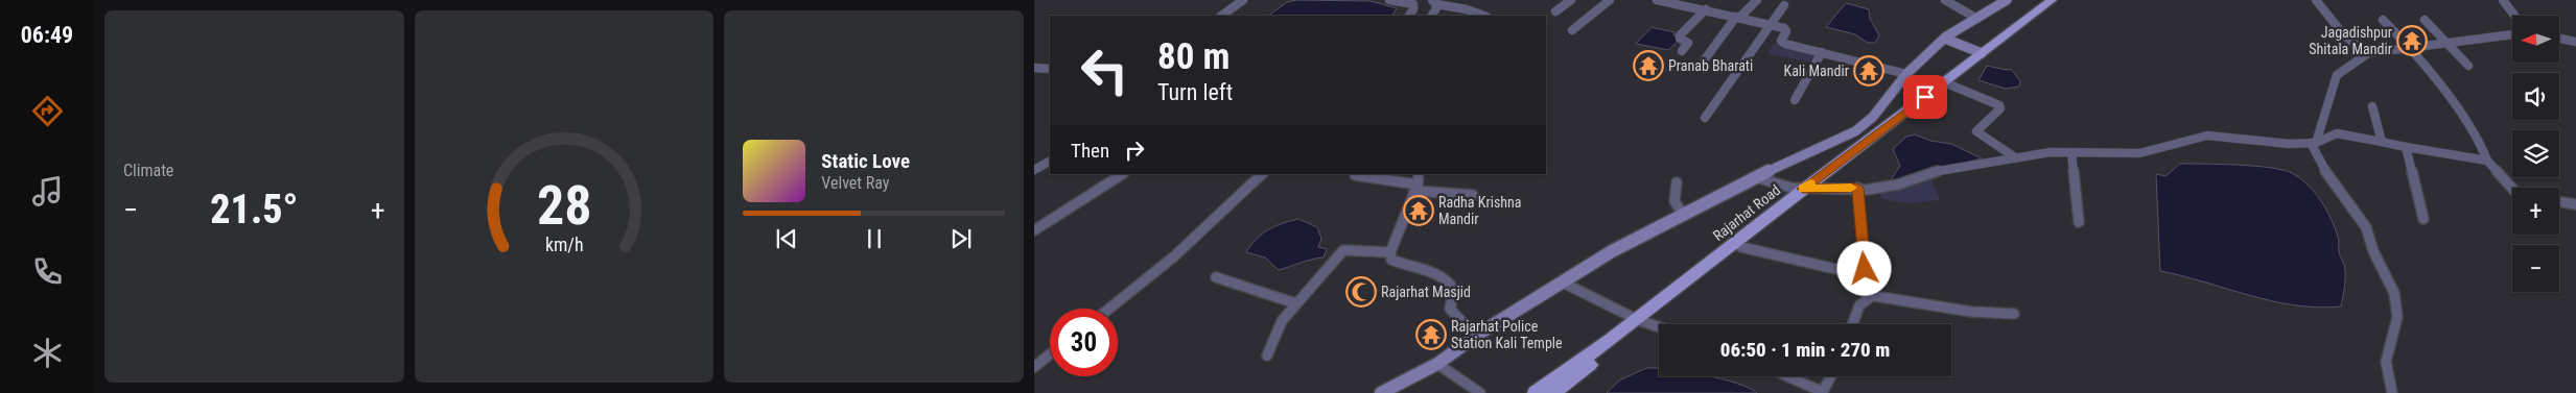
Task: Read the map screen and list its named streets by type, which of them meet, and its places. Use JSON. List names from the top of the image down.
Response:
{
  "streets": {
    "main road": ["Rajarhat Road"]
  },
  "places": {
    "temple": [
      "Jagadishpur Shitala Mandir",
      "Pranab Bharati",
      "Kali Mandir",
      "Radha Krishna Mandir",
      "Rajarhat Police Station Kali Temple"
    ],
    "mosque": ["Rajarhat Masjid"]
  },
  "north": "left",
  "page": {
    "tabs": "06:49",
    "tile": "Climate",
    "map_buttons": ["+", "−"],
    "turn": ["80 m", "Turn left"],
    "then": "Then",
    "song": ["Static Love", "Velvet Ray"],
    "heat": ["−", "21.5°", "+"],
    "limit": "30",
    "trip": "06:50 · 1 min · 270 m",
    "gauge": ["28", "km/h"]
  }
}
